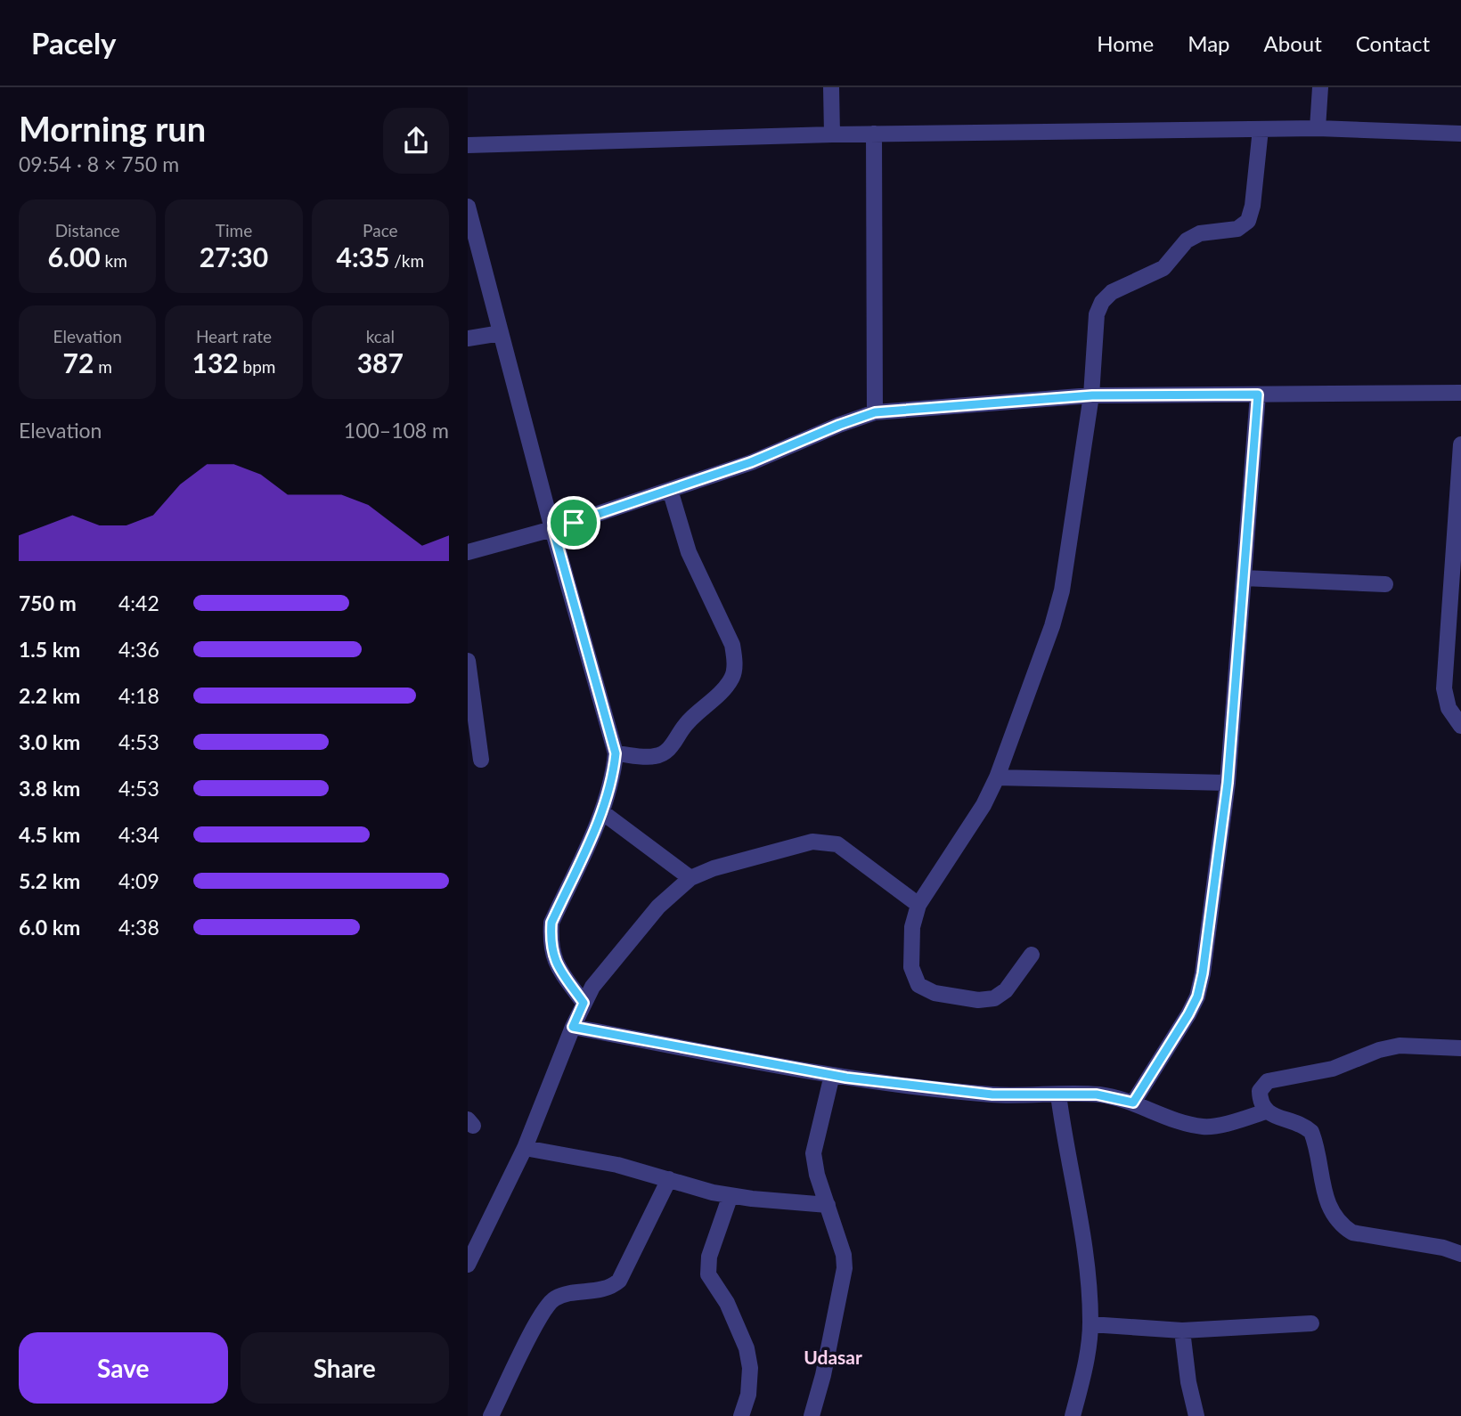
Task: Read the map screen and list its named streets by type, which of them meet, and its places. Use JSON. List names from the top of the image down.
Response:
{
  "districts": ["Udasar"],
  "page": {
    "header": "Pacely",
    "nav": [
      "Home",
      "Map",
      "About",
      "Contact"
    ],
    "heading": ["Morning run", "09:54 · 8 × 750 m"],
    "stats": [
      ["Distance", "6.00 km"],
      ["Time", "27:30"],
      ["Pace", "4:35 /km"],
      ["Elevation", "72 m"],
      ["Heart rate", "132 bpm"],
      ["kcal", "387"]
    ],
    "chart": ["Elevation", "100–108 m"],
    "list": [
      {
        "name": "750 m",
        "note": "4:42"
      },
      {
        "name": "1.5 km",
        "note": "4:36"
      },
      {
        "name": "2.2 km",
        "note": "4:18"
      },
      {
        "name": "3.0 km",
        "note": "4:53"
      },
      {
        "name": "3.8 km",
        "note": "4:53"
      },
      {
        "name": "4.5 km",
        "note": "4:34"
      },
      {
        "name": "5.2 km",
        "note": "4:09"
      },
      {
        "name": "6.0 km",
        "note": "4:38"
      }
    ],
    "buttons": ["Save", "Share"]
  }
}
